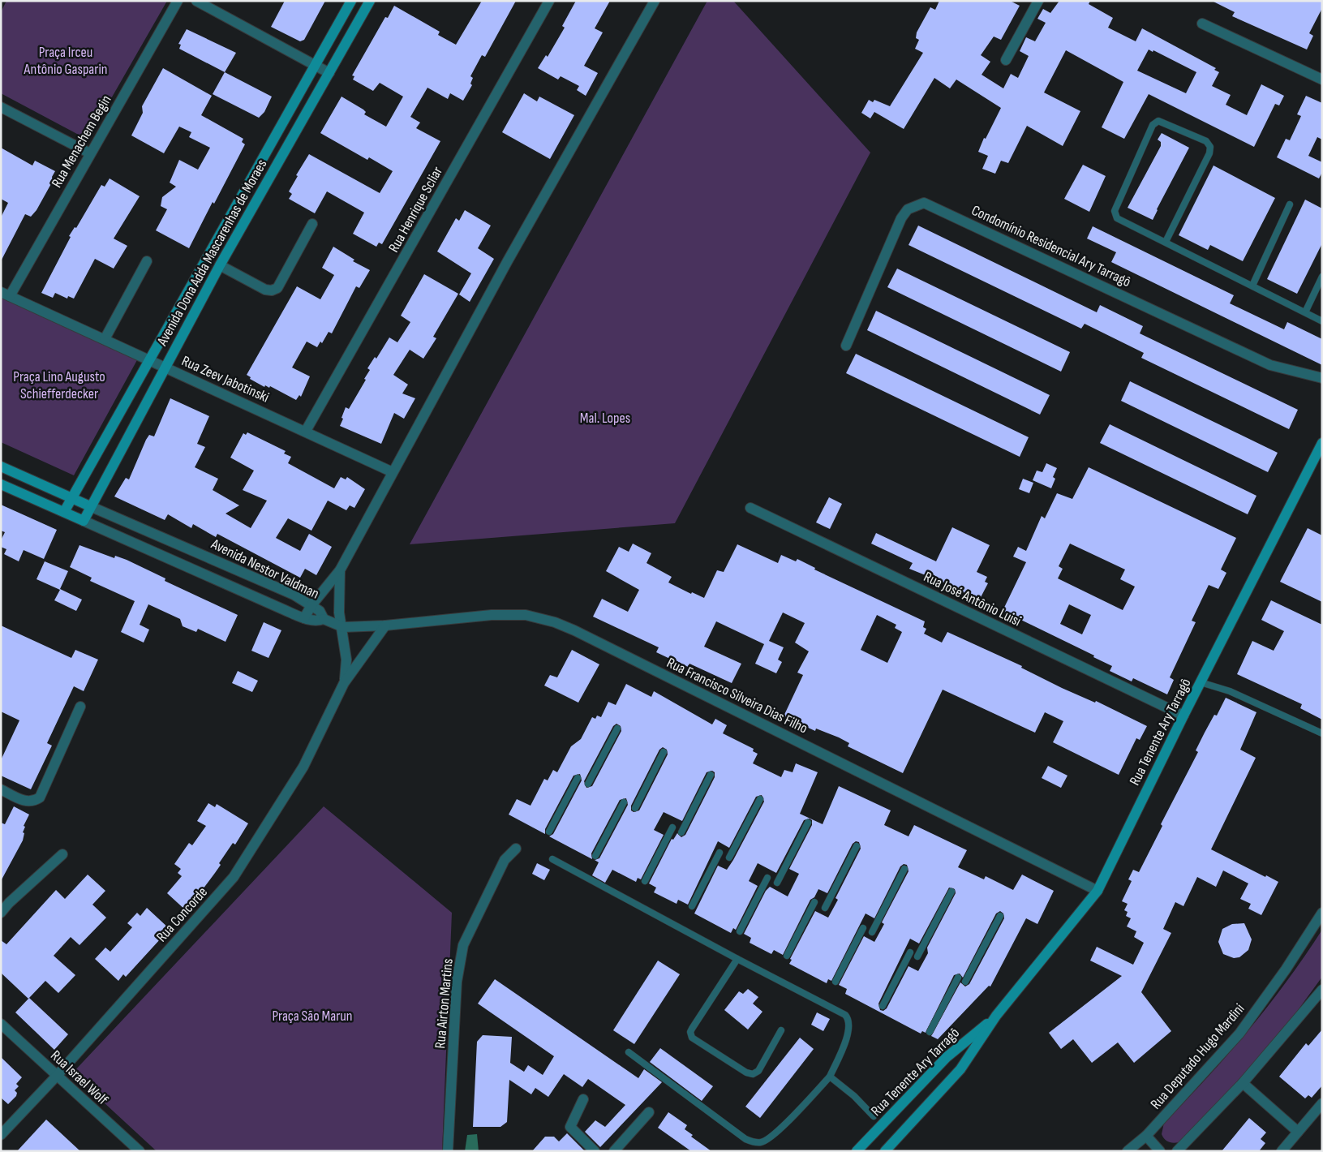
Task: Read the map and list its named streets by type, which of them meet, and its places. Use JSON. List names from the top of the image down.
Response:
{
  "streets": {
    "main road": ["Avenida Dona Adda Mascarenhas de Moraes", "Avenida Nestor Valdman", "Rua Tenente Ary Tarragô"],
    "street": [
      "Rua Menachem Begin",
      "Rua Henrique Scliar",
      "Condomínio Residencial Ary Tarragô",
      "Rua Zeev Jabotinski",
      "Rua José Antônio Luisi",
      "Rua Francisco Silveira Dias Filho",
      "Rua Concorde",
      "Rua Airton Martins",
      "Rua Deputado Hugo Mardini",
      "Rua Israel Wolf"
    ]
  },
  "crossings": [
    ["Rua Menachem Begin", "Rua Zeev Jabotinski"],
    ["Rua Henrique Scliar", "Rua Zeev Jabotinski"],
    ["Avenida Dona Adda Mascarenhas de Moraes", "Rua Zeev Jabotinski"],
    ["Avenida Dona Adda Mascarenhas de Moraes", "Avenida Nestor Valdman"],
    ["Rua José Antônio Luisi", "Rua Tenente Ary Tarragô"],
    ["Rua Francisco Silveira Dias Filho", "Rua Tenente Ary Tarragô"],
    ["Rua Francisco Silveira Dias Filho", "Rua Concorde"],
    ["Rua Concorde", "Rua Israel Wolf"]
  ],
  "parks": [
    "Praça Irceu Antônio Gasparin",
    "Praça Lino Augusto Schiefferdecker",
    "Mal. Lopes",
    "Praça São Marun"
  ]
}
